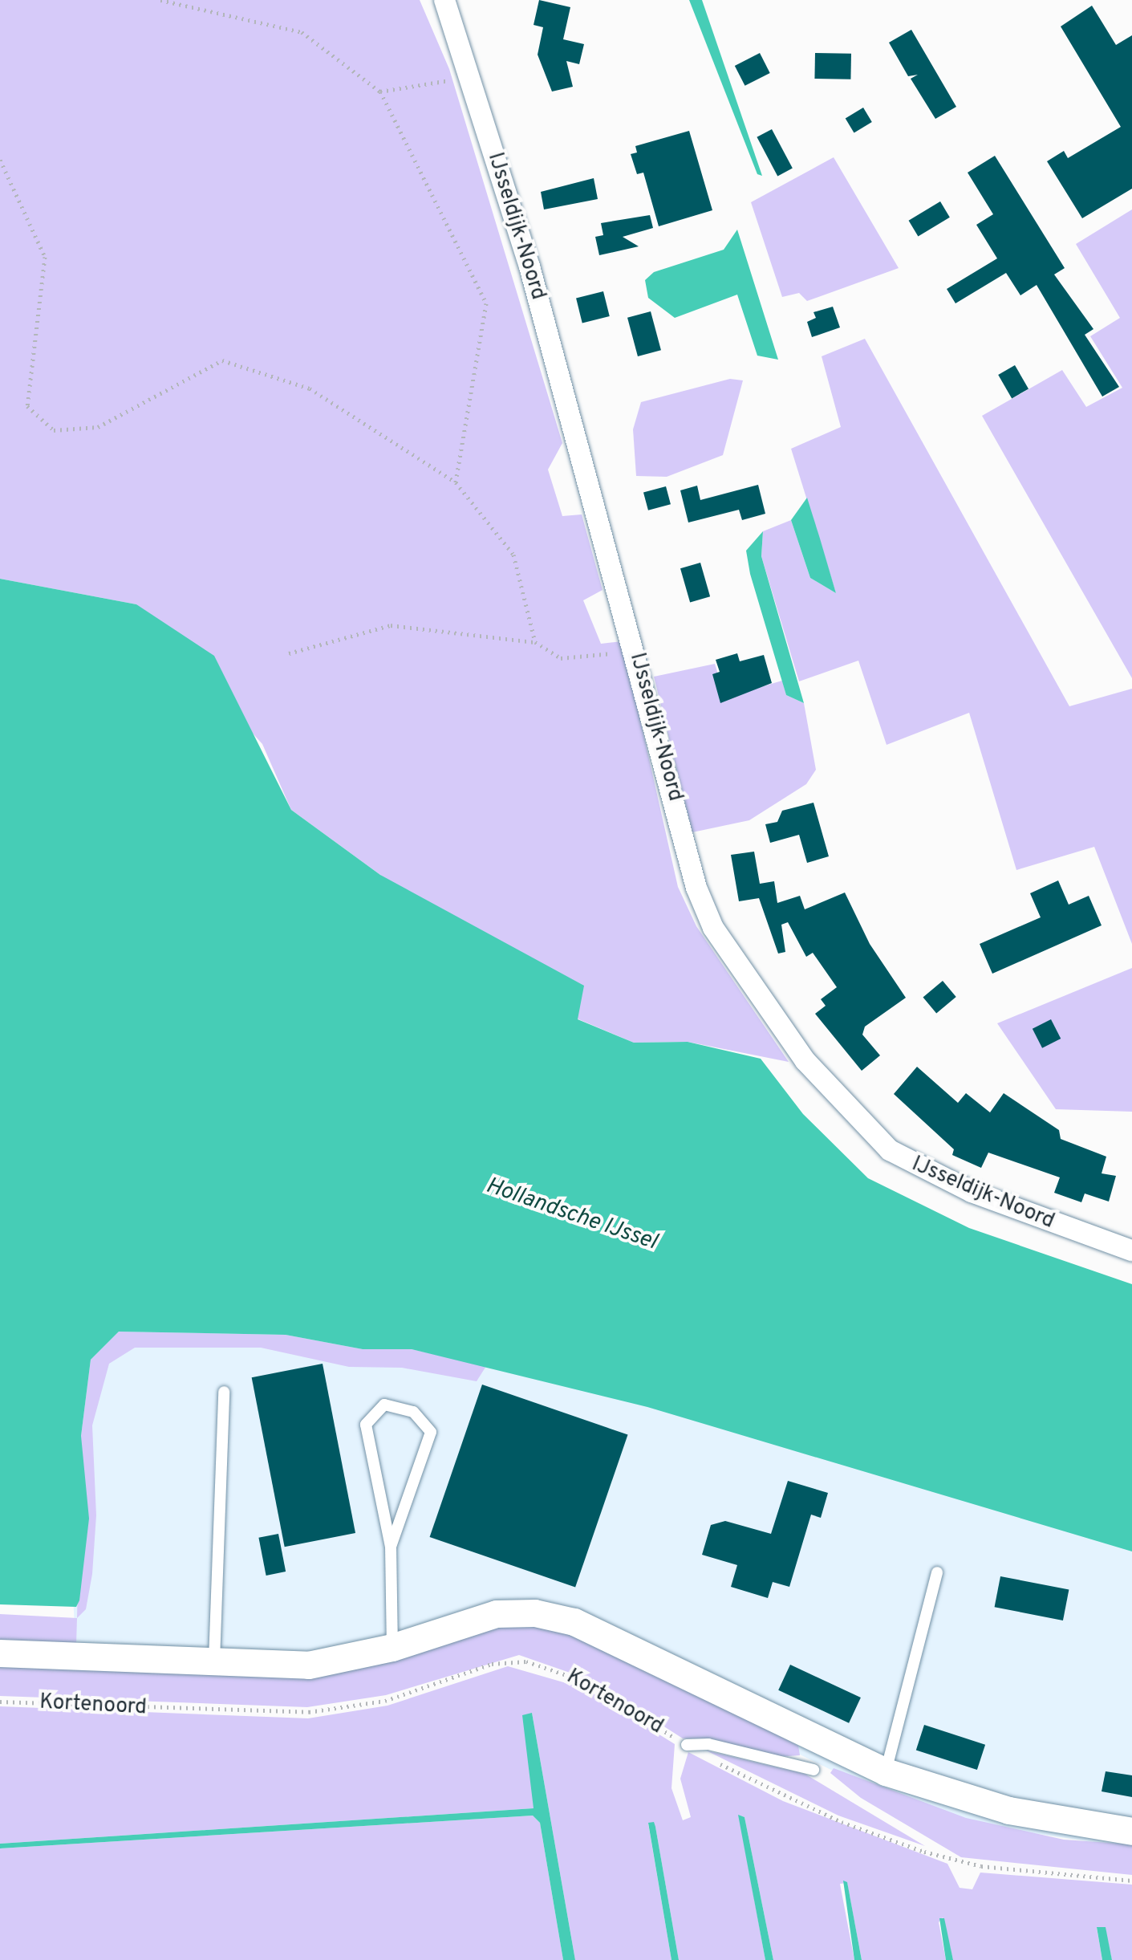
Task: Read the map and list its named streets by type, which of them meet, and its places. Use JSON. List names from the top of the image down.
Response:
{
  "streets": {
    "street": ["IJsseldijk-Noord"],
    "path": ["Kortenoord"]
  },
  "water": ["Hollandsche IJssel"]
}
